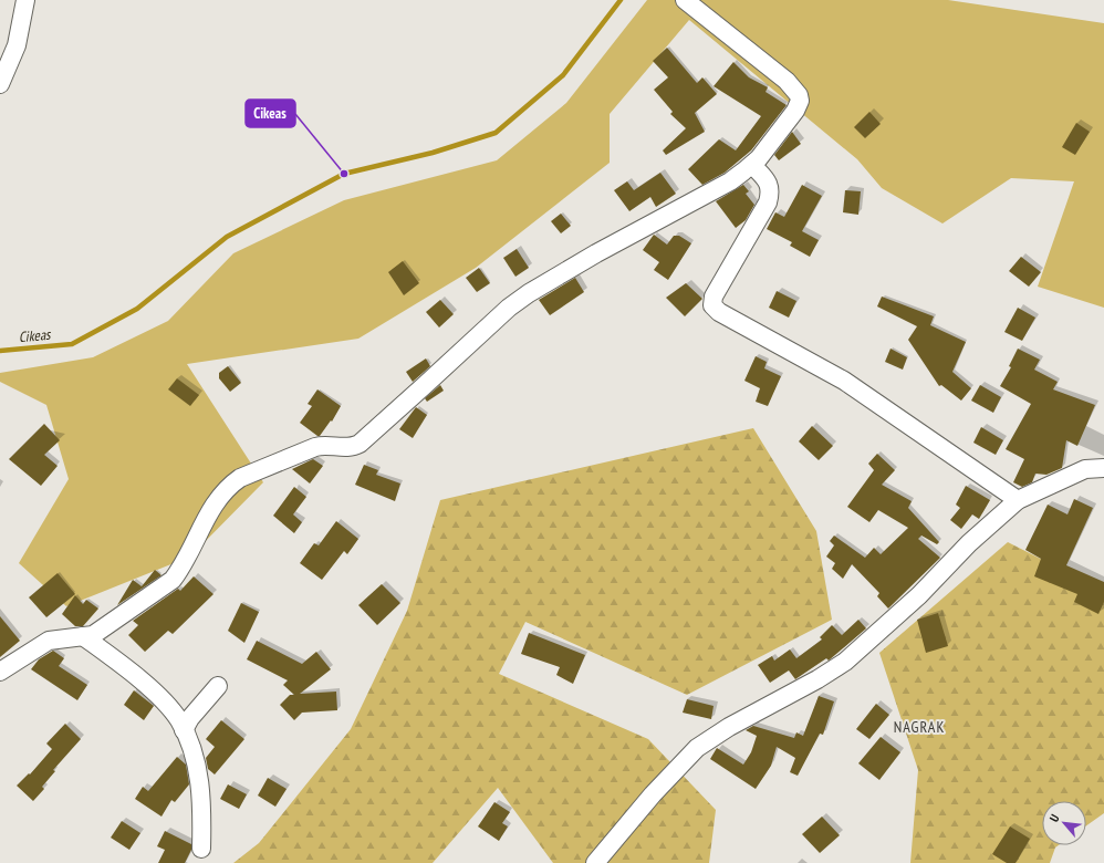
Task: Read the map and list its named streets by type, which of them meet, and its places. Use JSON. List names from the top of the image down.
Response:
{
  "districts": ["NAGRAK"],
  "water": ["Cikeas"],
  "places": ["Cikeas"],
  "north": "top left"
}
